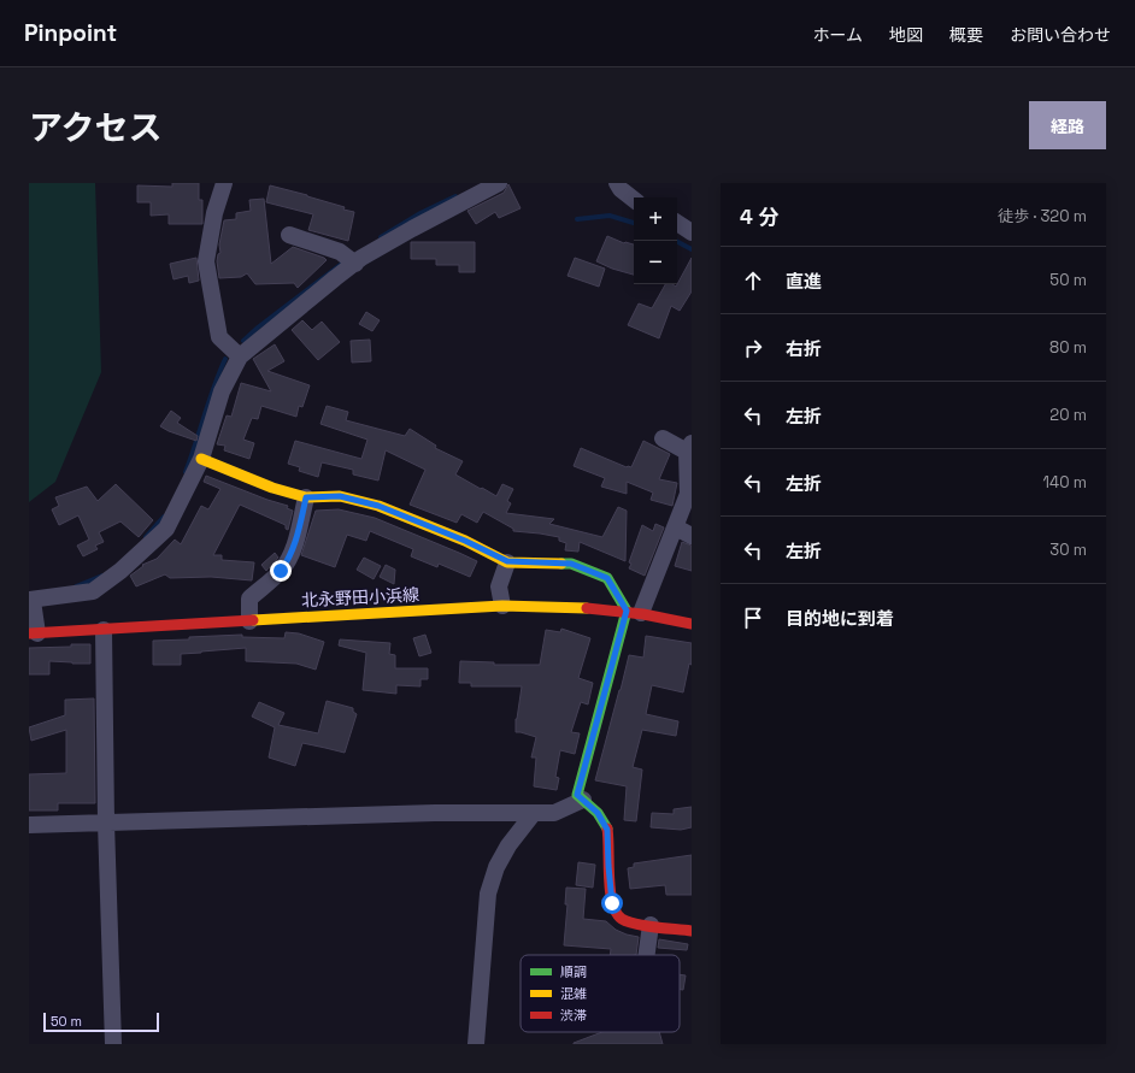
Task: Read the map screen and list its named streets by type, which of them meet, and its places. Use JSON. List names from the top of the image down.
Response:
{
  "streets": {
    "street": ["北永野田小浜線"]
  },
  "legend": ["順調", "混雑", "渋滞"],
  "scale_bar": "50 m",
  "page": {
    "header": "Pinpoint",
    "nav": [
      "ホーム",
      "地図",
      "概要",
      "お問い合わせ"
    ],
    "title": "アクセス",
    "buttons": "経路",
    "heading": ["4 分", "徒歩 · 320 m"],
    "map_buttons": ["+", "−"],
    "list": [
      ["直進", "50 m"],
      ["右折", "80 m"],
      ["左折", "20 m"],
      ["左折", "140 m"],
      ["左折", "30 m"],
      "目的地に到着"
    ],
    "scale": "50 m"
  }
}
